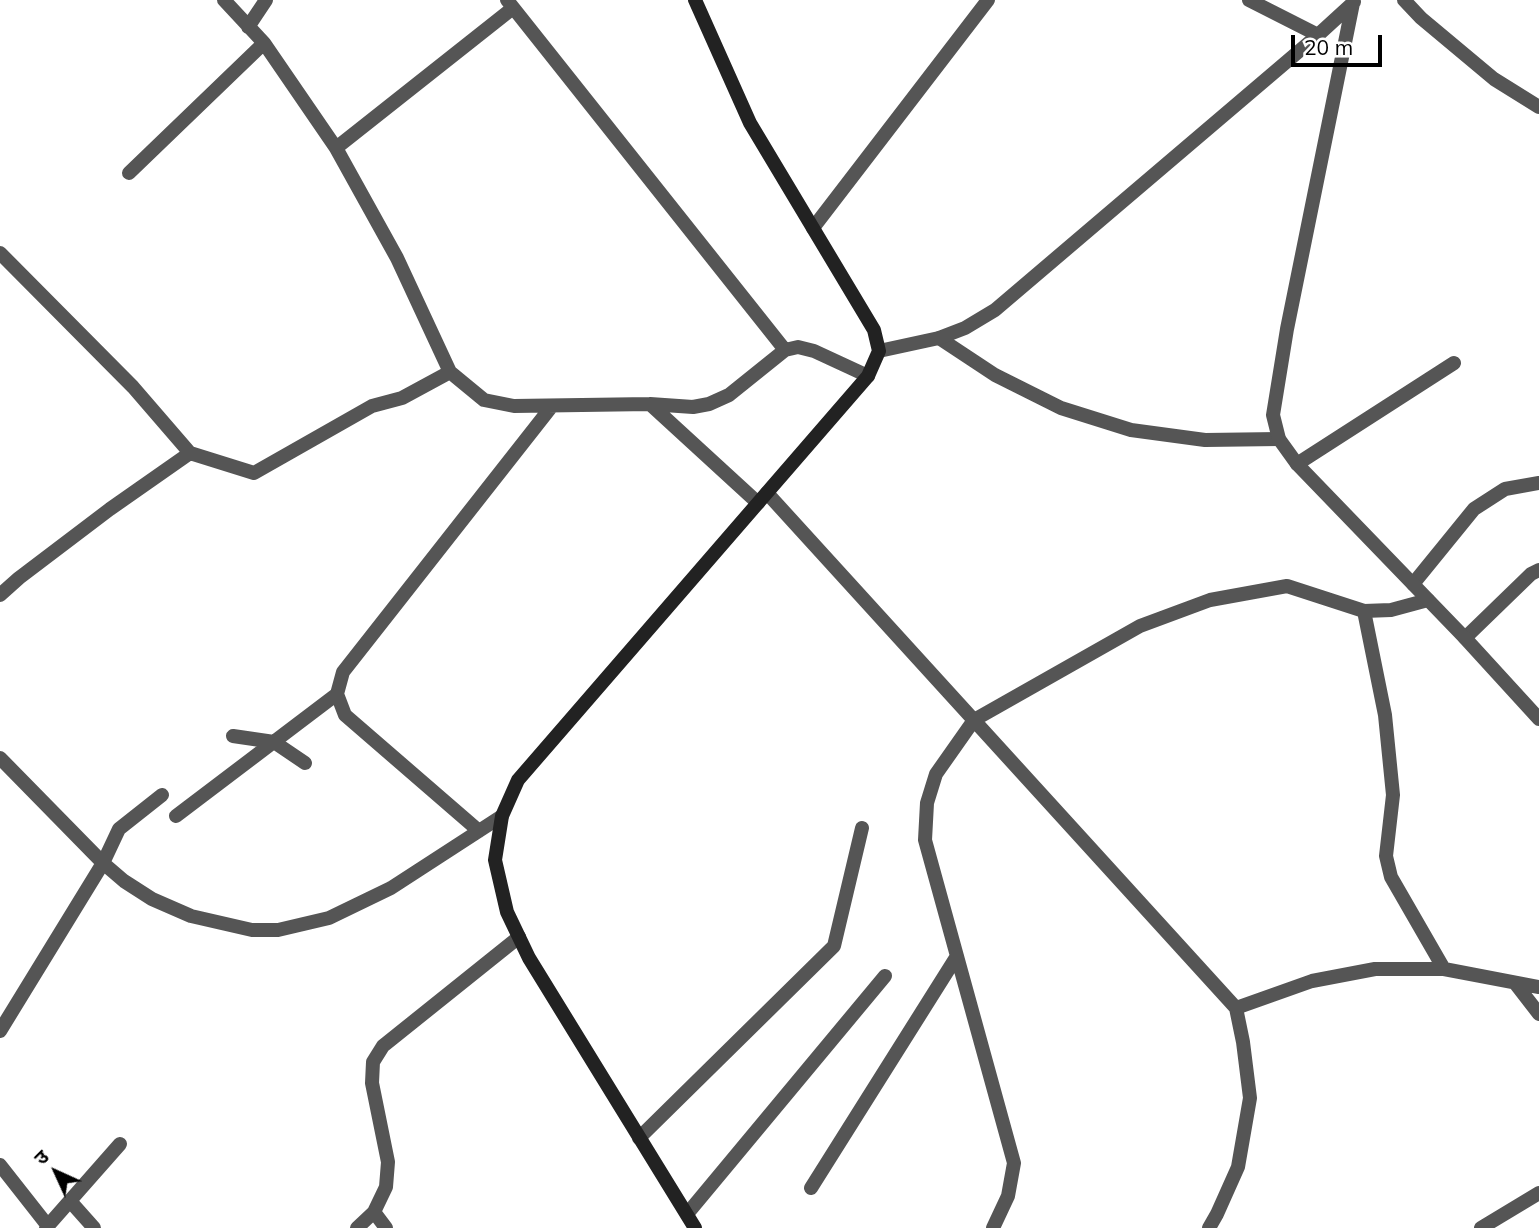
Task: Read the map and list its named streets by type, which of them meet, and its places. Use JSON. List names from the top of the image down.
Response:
{
  "scale_bar": "20 m",
  "north": "top left"
}
